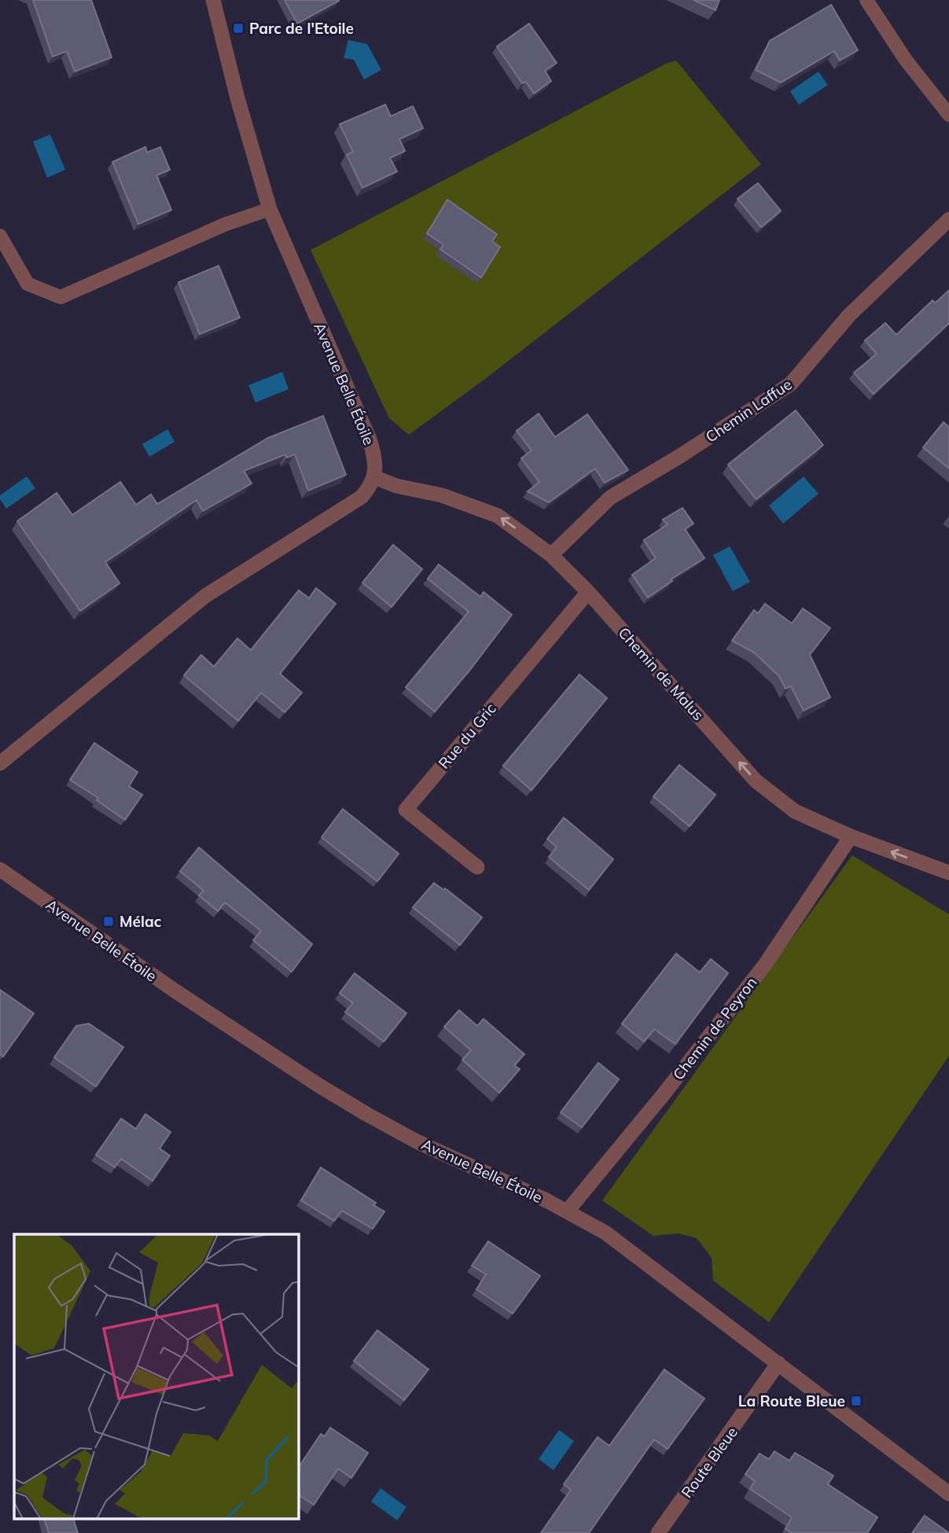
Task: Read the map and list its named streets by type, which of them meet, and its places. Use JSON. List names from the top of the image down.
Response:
{
  "streets": {
    "street": [
      "Avenue Belle Étoile",
      "Chemin Laffue",
      "Chemin de Malus",
      "Rue du Gric",
      "Chemin de Peyron",
      "Route Bleue"
    ]
  },
  "crossings": [
    ["Avenue Belle Étoile", "Chemin de Malus"],
    ["Avenue Belle Étoile", "Chemin de Peyron"],
    ["Avenue Belle Étoile", "Route Bleue"],
    ["Chemin Laffue", "Chemin de Malus"],
    ["Chemin de Malus", "Rue du Gric"],
    ["Chemin de Malus", "Chemin de Peyron"]
  ],
  "one_way": ["Chemin de Malus"],
  "places": {
    "transit": ["Parc de l'Etoile", "Mélac", "La Route Bleue"]
  }
}
